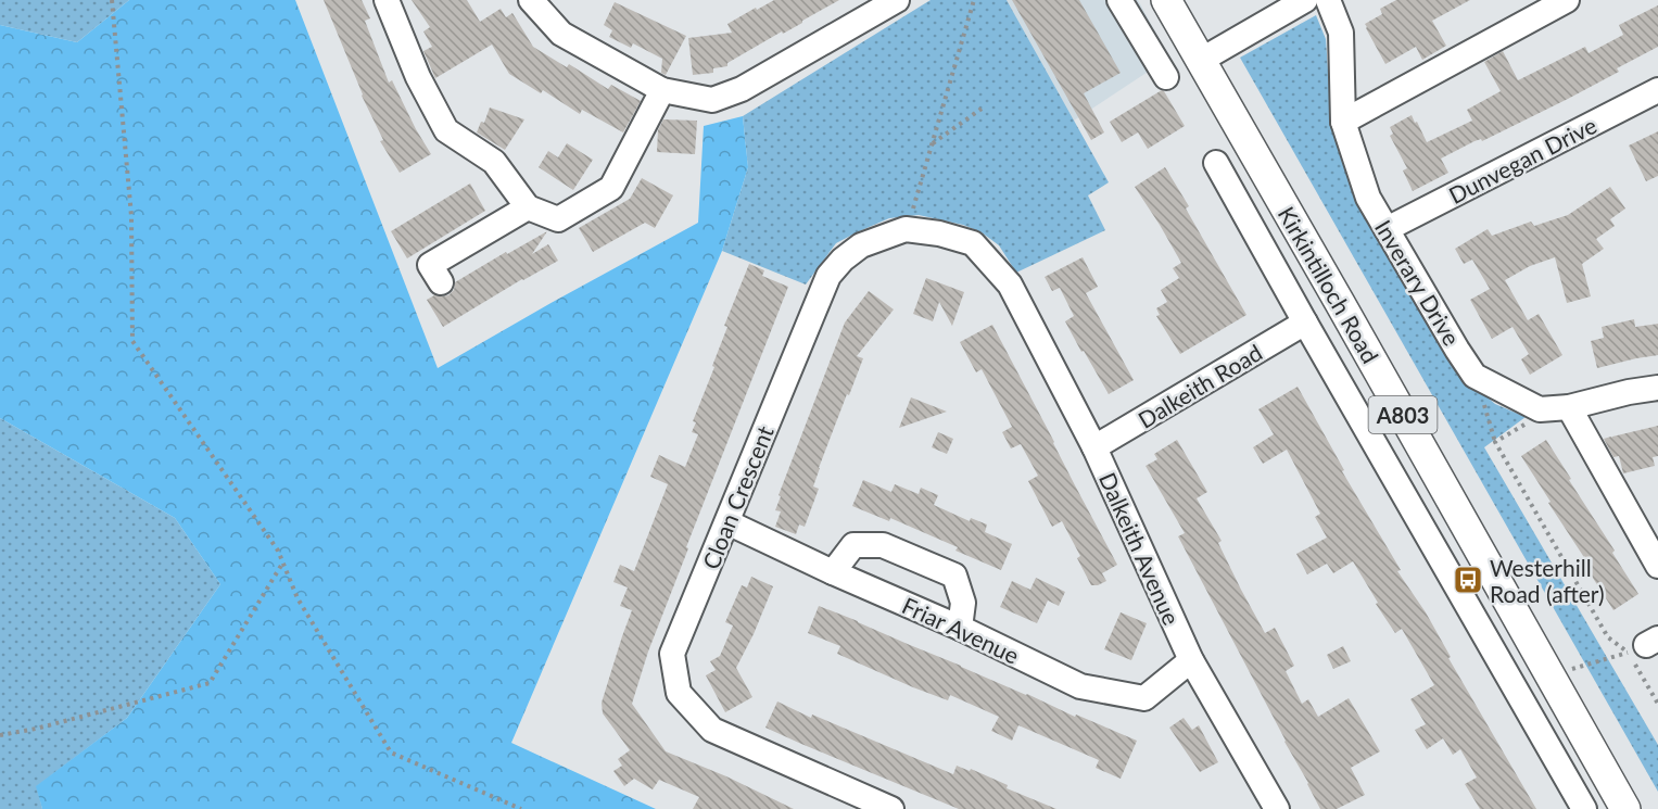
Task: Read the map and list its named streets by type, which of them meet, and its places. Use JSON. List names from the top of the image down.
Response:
{
  "streets": {
    "main road": ["Kirkintilloch Road", "A803"],
    "street": [
      "Dunvegan Drive",
      "Inverary Drive",
      "Dalkeith Road",
      "Cloan Crescent",
      "Dalkeith Avenue",
      "Friar Avenue"
    ]
  },
  "crossings": [
    ["Dunvegan Drive", "Inverary Drive"],
    ["Dalkeith Road", "Dalkeith Avenue"],
    ["Cloan Crescent", "Dalkeith Avenue"],
    ["Cloan Crescent", "Friar Avenue"],
    ["Dalkeith Avenue", "Friar Avenue"]
  ],
  "places": {
    "bus stop": ["Westerhill Road (after)"]
  }
}
